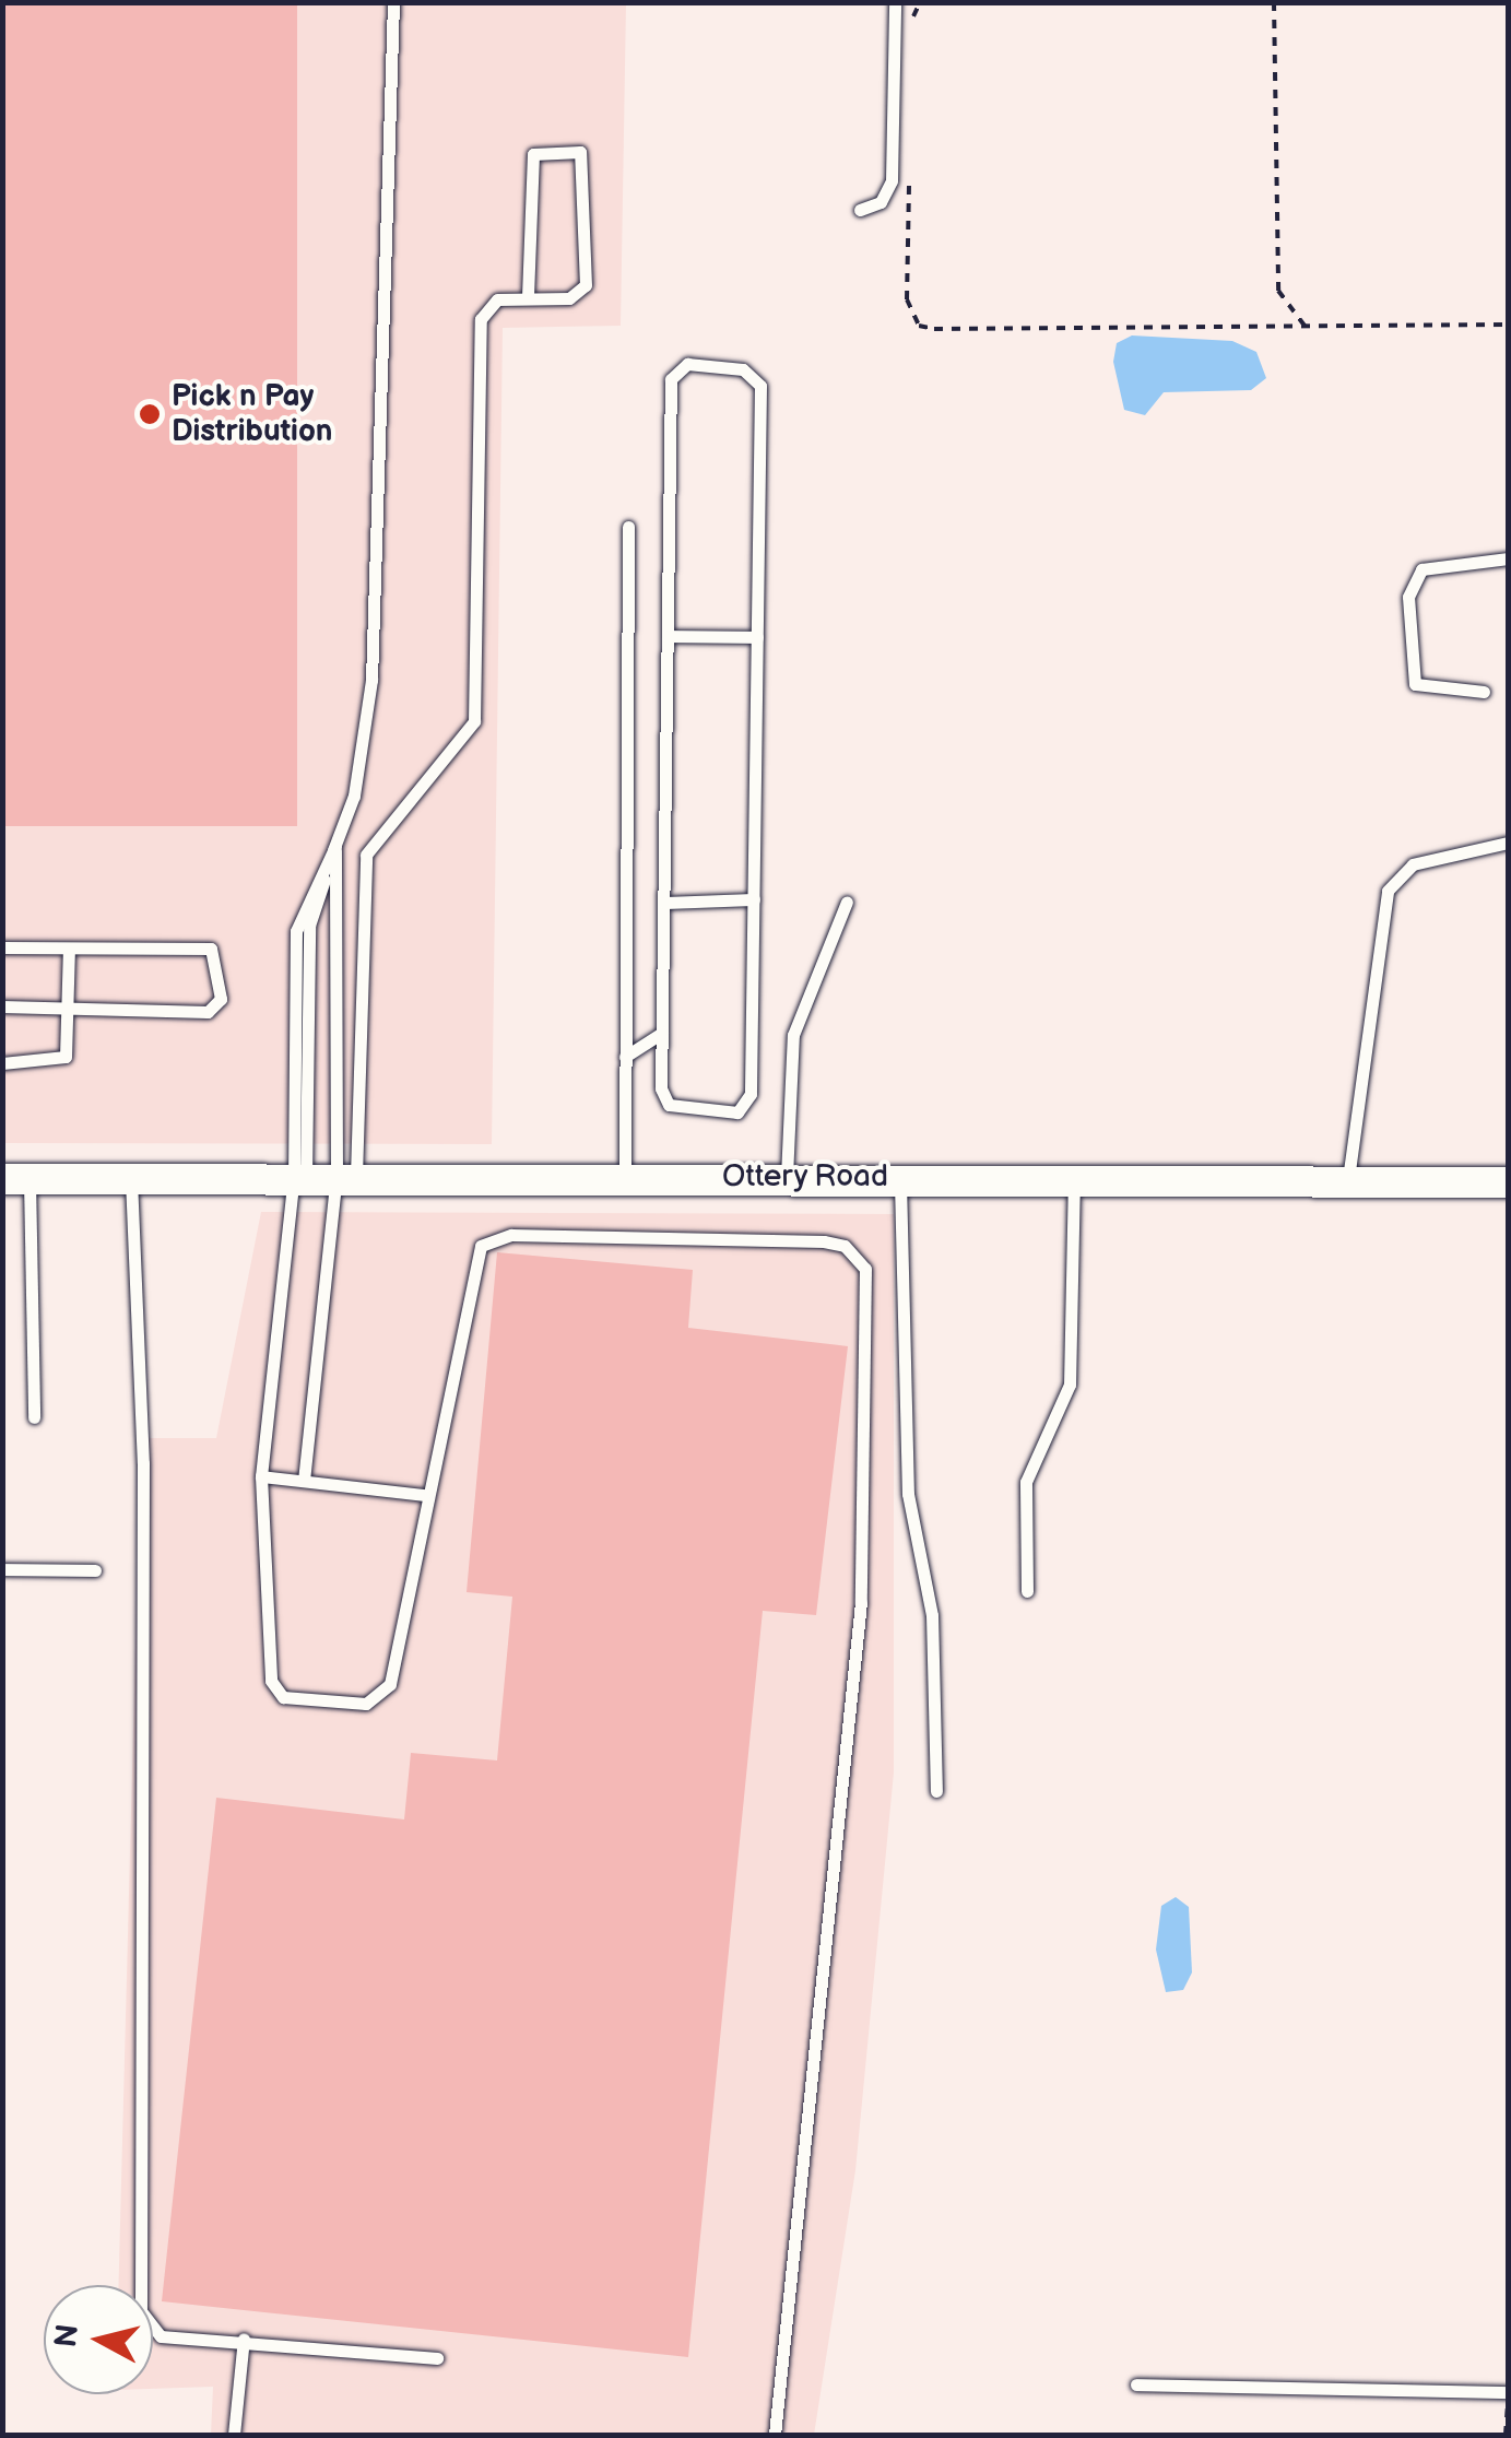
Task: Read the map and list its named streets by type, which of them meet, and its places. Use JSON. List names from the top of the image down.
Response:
{
  "streets": {
    "street": ["Ottery Road"]
  },
  "places": ["Pick n Pay Distribution"],
  "north": "left"
}
